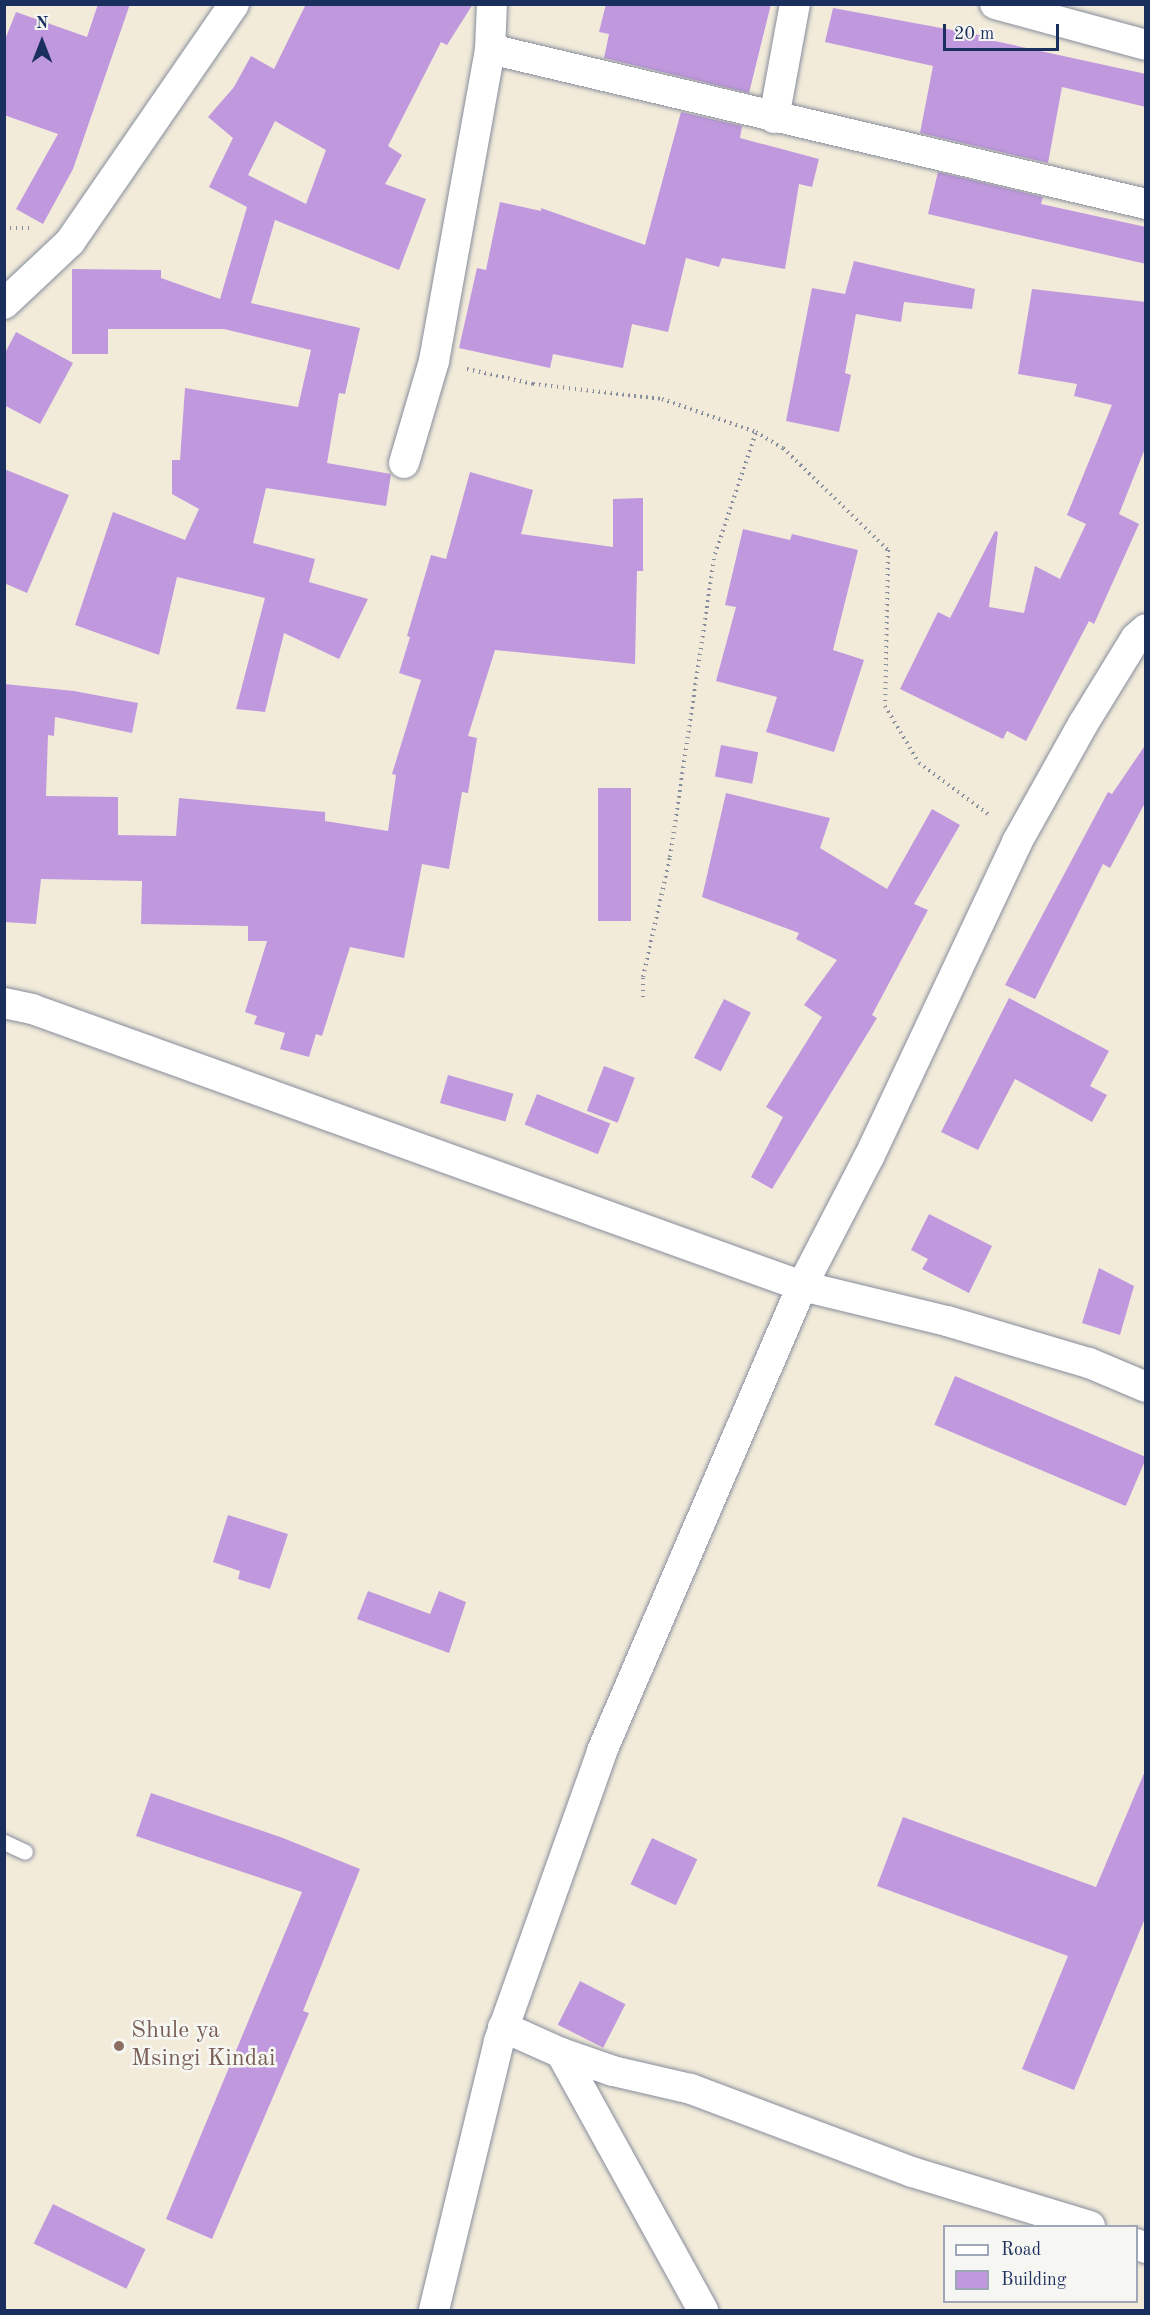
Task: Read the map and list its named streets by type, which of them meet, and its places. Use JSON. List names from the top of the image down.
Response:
{
  "places": ["Shule ya Msingi Kindai"],
  "legend": ["Road", "Building"],
  "scale_bar": "20 m",
  "north": "top"
}
